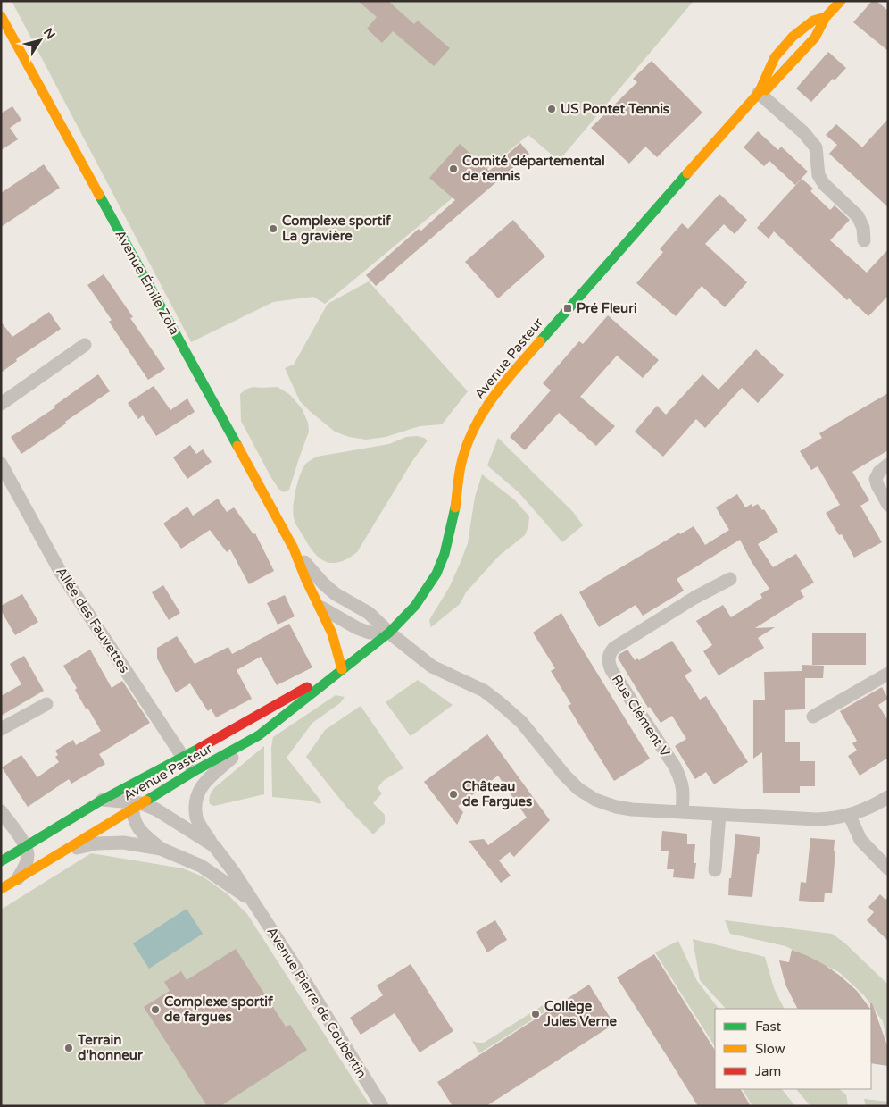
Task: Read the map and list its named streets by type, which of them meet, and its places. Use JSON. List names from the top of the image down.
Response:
{
  "streets": {
    "main road": ["Avenue Émile Zola", "Avenue Pasteur"],
    "street": ["Allée des Fauvettes", "Rue Clément V", "Avenue Pierre de Coubertin"]
  },
  "crossings": [
    ["Avenue Émile Zola", "Avenue Pasteur"],
    ["Avenue Émile Zola", "Rue Clément V"],
    ["Avenue Pasteur", "Allée des Fauvettes"],
    ["Avenue Pasteur", "Avenue Pierre de Coubertin"]
  ],
  "places": {
    "other": [
      "US Pontet Tennis",
      "Comité départemental de tennis",
      "Complexe sportif La gravière",
      "Château de Fargues",
      "Complexe sportif de fargues",
      "Collège Jules Verne",
      "Terrain d'honneur"
    ],
    "transit": ["Pré Fleuri"]
  },
  "legend": ["Fast", "Slow", "Jam"],
  "north": "top right"
}
